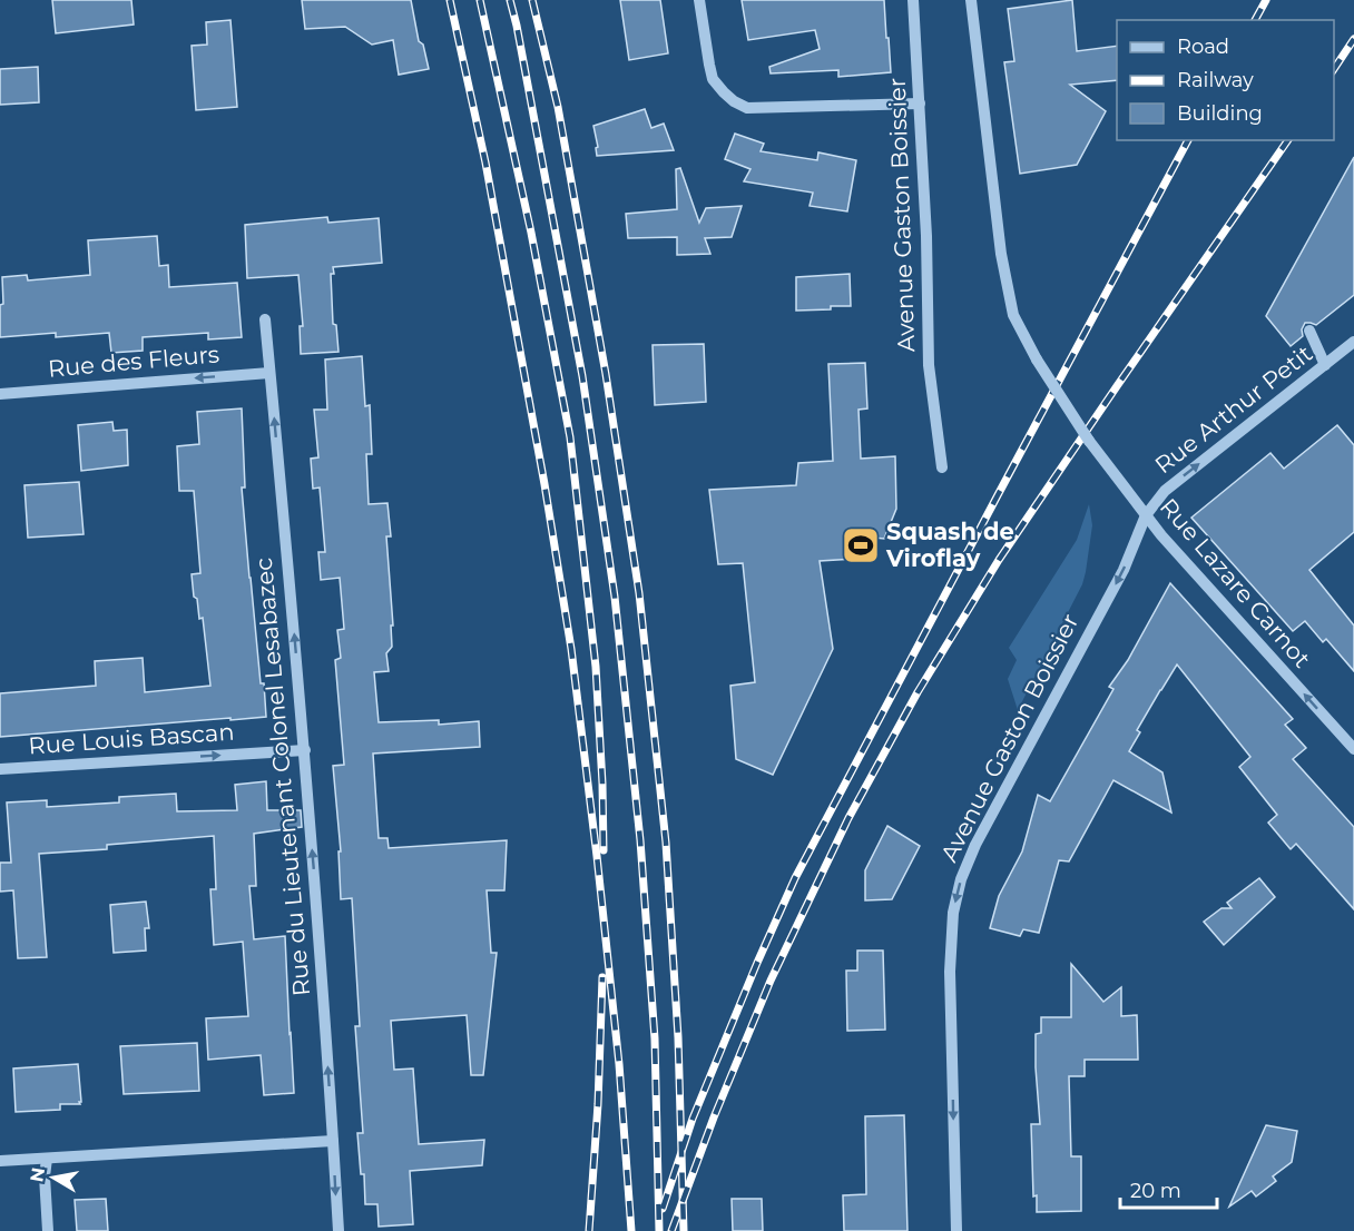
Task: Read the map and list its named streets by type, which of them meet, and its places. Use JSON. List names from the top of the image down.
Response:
{
  "streets": {
    "street": [
      "Avenue Gaston Boissier",
      "Rue des Fleurs",
      "Rue Arthur Petit",
      "Rue Lazare Carnot",
      "Rue Louis Bascan",
      "Rue du Lieutenant Colonel Lesabazec"
    ]
  },
  "crossings": [
    ["Avenue Gaston Boissier", "Rue Arthur Petit"],
    ["Avenue Gaston Boissier", "Rue Lazare Carnot"],
    ["Rue des Fleurs", "Rue du Lieutenant Colonel Lesabazec"],
    ["Rue Arthur Petit", "Rue Lazare Carnot"],
    ["Rue Louis Bascan", "Rue du Lieutenant Colonel Lesabazec"]
  ],
  "one_way": [
    "Avenue Gaston Boissier",
    "Rue des Fleurs",
    "Rue Arthur Petit",
    "Rue Lazare Carnot",
    "Rue Louis Bascan"
  ],
  "places": {
    "sports": ["Squash de Viroflay"]
  },
  "legend": ["Road", "Railway", "Building"],
  "scale_bar": "20 m",
  "north": "left"
}
